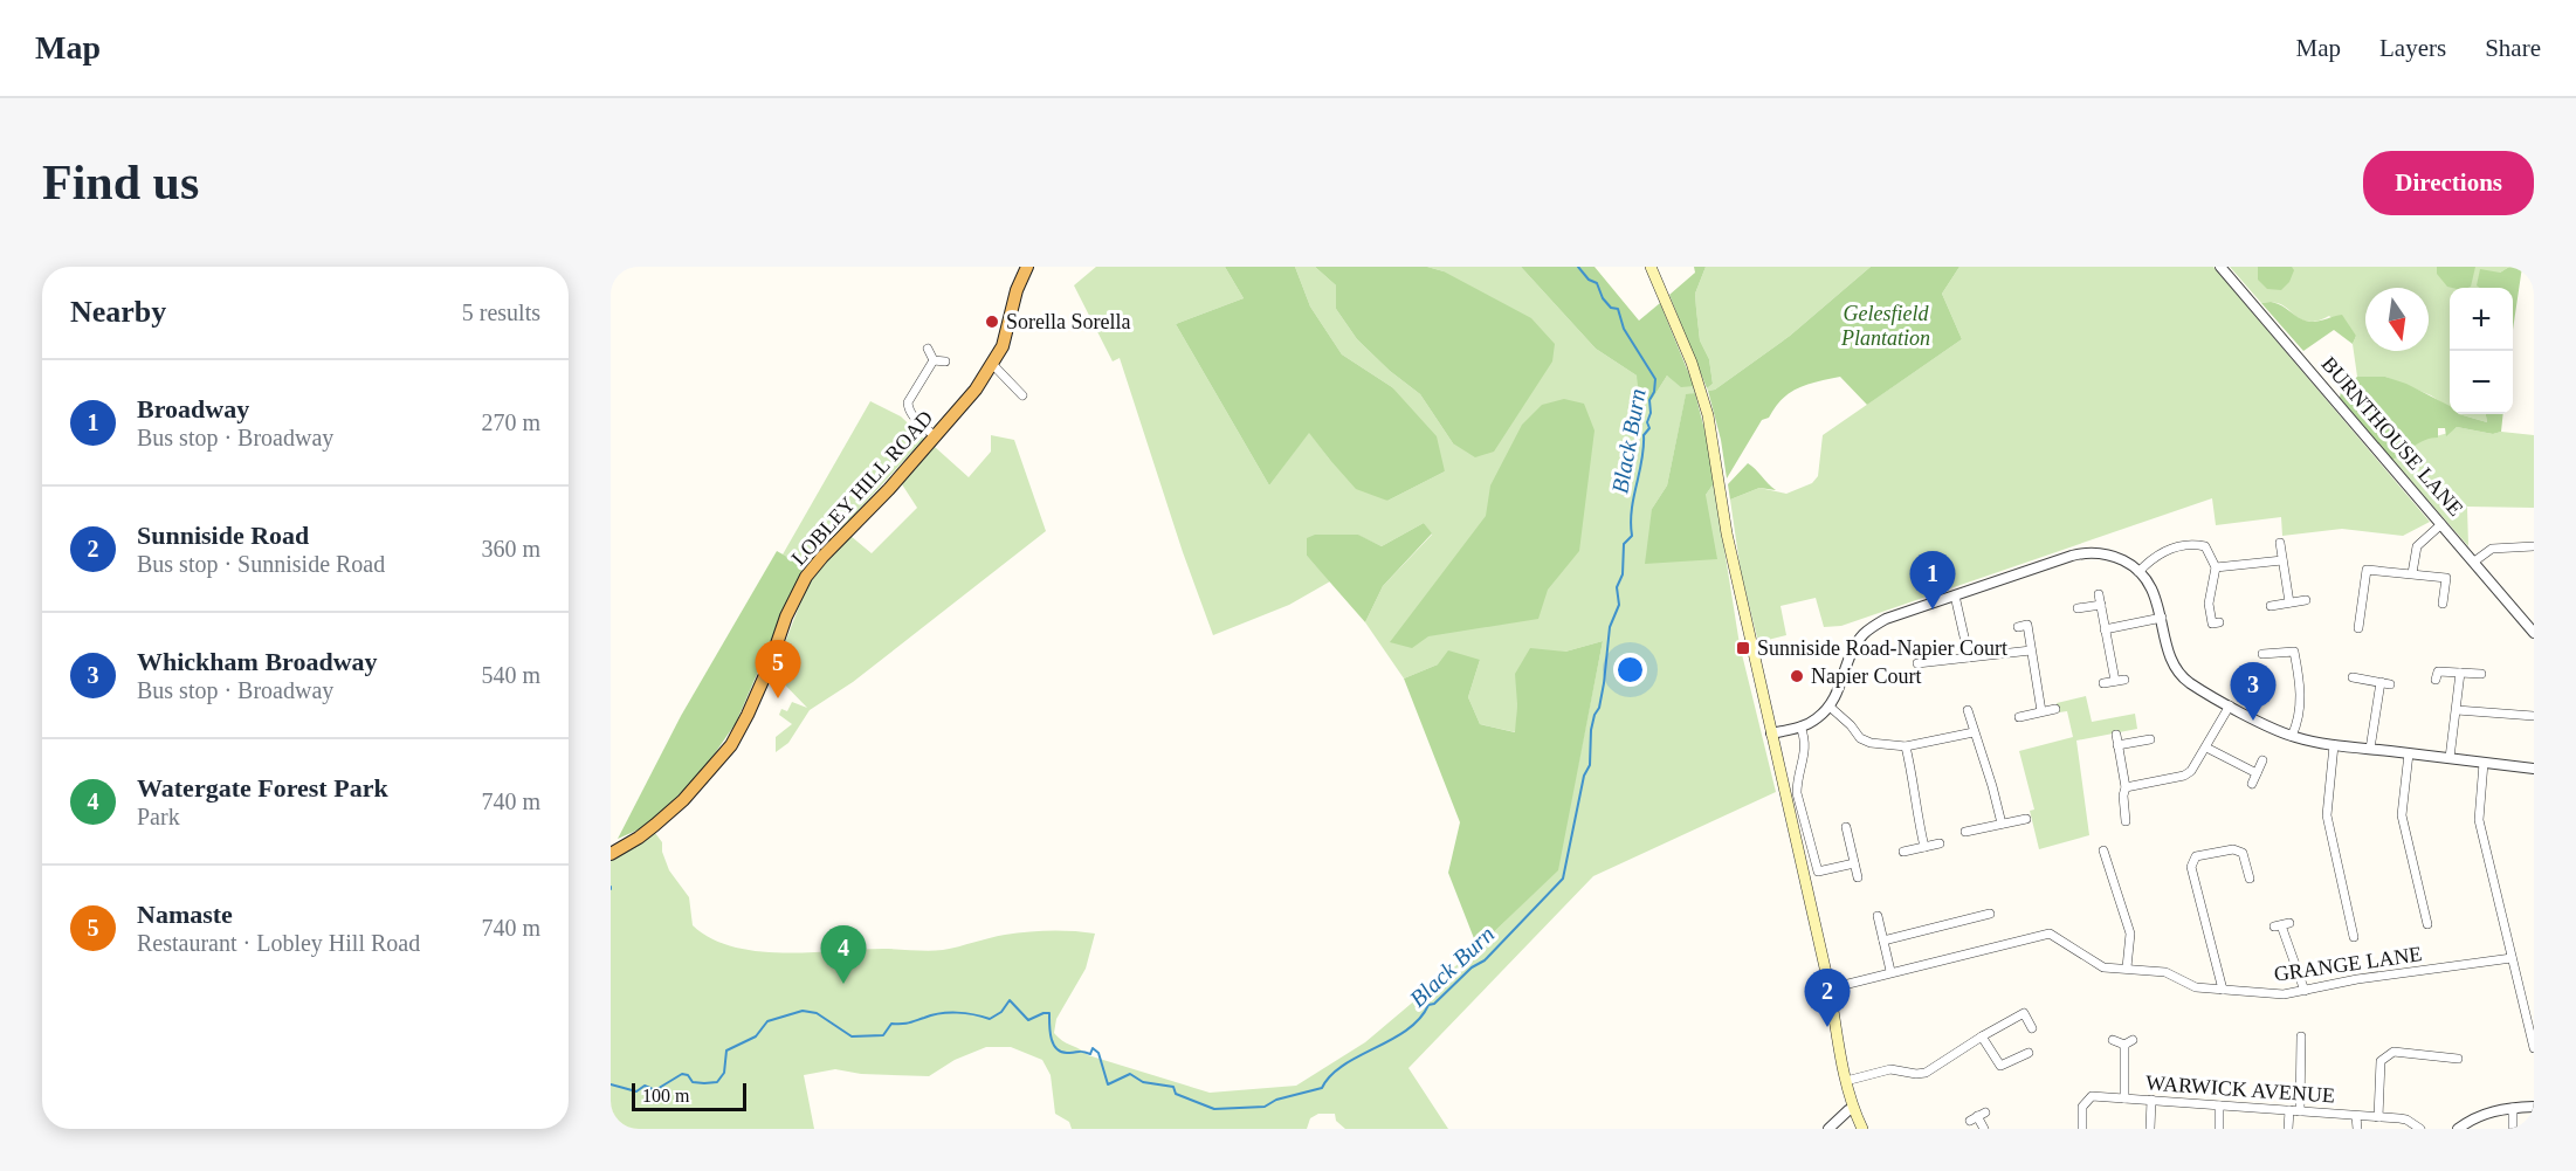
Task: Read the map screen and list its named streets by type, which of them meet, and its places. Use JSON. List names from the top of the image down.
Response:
{
  "streets": {
    "highway": ["LOBLEY HILL ROAD"],
    "street": ["BURNTHOUSE LANE", "GRANGE LANE", "WARWICK AVENUE"]
  },
  "water": ["Black Burn"],
  "parks": ["Gelesfield Plantation"],
  "places": {
    "other": ["Sorella Sorella", "Napier Court"],
    "transit": ["Sunniside Road-Napier Court"]
  },
  "scale_bar": "100 m",
  "north": "bottom",
  "page": {
    "header": "Map",
    "nav": ["Map", "Layers", "Share"],
    "buttons": "Directions",
    "title": "Find us",
    "heading": ["Nearby", "5 results"],
    "map_buttons": ["+", "−"],
    "list": [
      {
        "mark": "1",
        "name": "Broadway",
        "note": "Bus stop · Broadway",
        "value": "270 m"
      },
      {
        "mark": "2",
        "name": "Sunniside Road",
        "note": "Bus stop · Sunniside Road",
        "value": "360 m"
      },
      {
        "mark": "3",
        "name": "Whickham Broadway",
        "note": "Bus stop · Broadway",
        "value": "540 m"
      },
      {
        "mark": "4",
        "name": "Watergate Forest Park",
        "note": "Park",
        "value": "740 m"
      },
      {
        "mark": "5",
        "name": "Namaste",
        "note": "Restaurant · Lobley Hill Road",
        "value": "740 m"
      }
    ],
    "pins": [
      "1",
      "5",
      "3",
      "4",
      "2"
    ],
    "scale": "100 m"
  }
}
